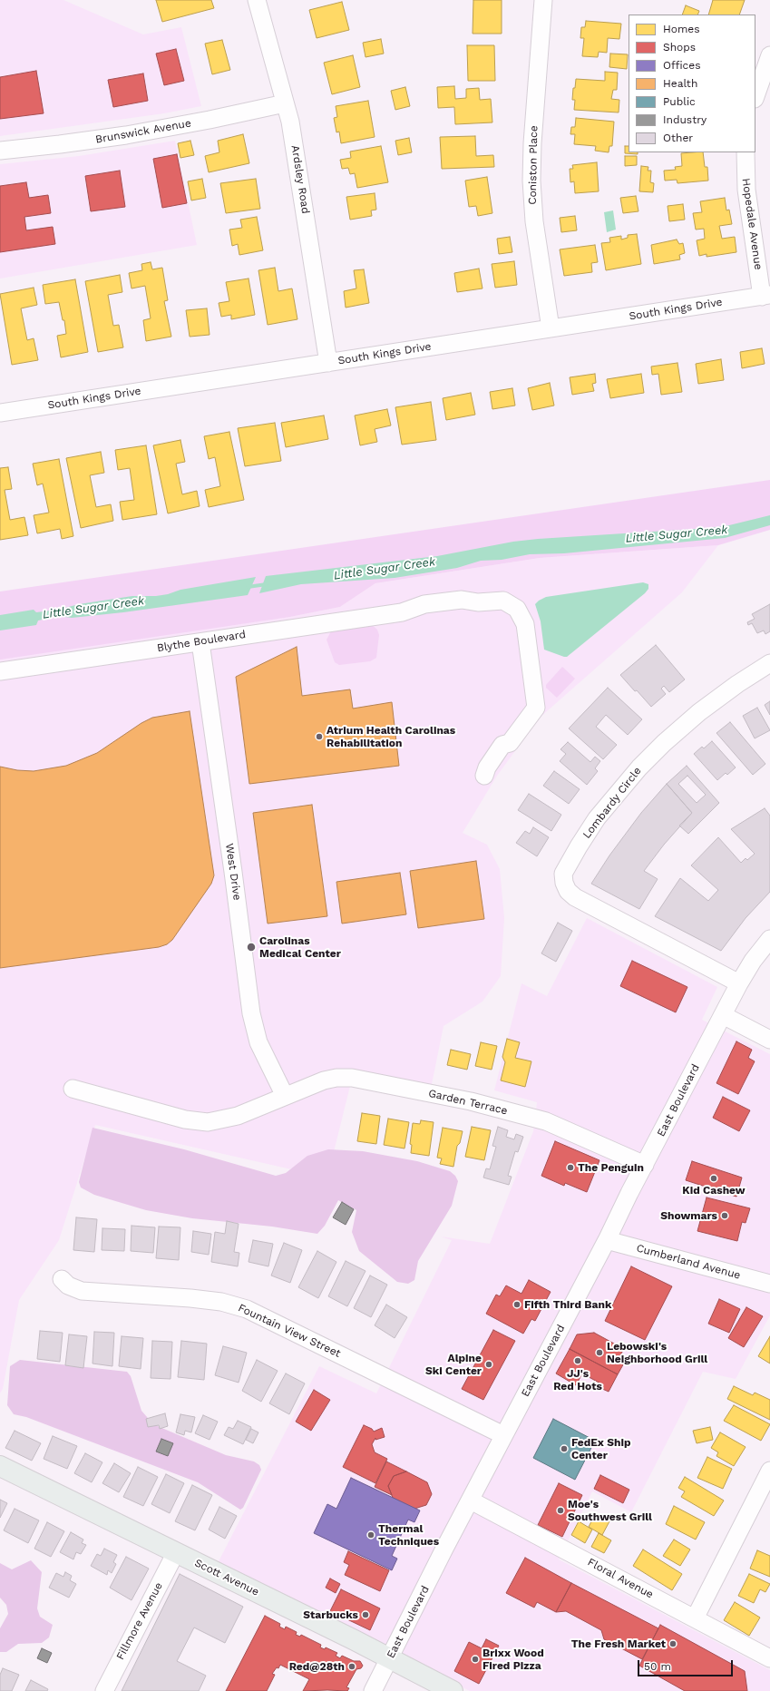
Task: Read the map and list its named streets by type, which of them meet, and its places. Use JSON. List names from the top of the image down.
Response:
{
  "streets": {
    "main road": ["Scott Avenue"],
    "street": [
      "Brunswick Avenue",
      "Coniston Place",
      "Ardsley Road",
      "Hopedale Avenue",
      "South Kings Drive",
      "Blythe Boulevard",
      "Lombardy Circle",
      "West Drive",
      "East Boulevard",
      "Garden Terrace",
      "Cumberland Avenue",
      "Fountain View Street",
      "Floral Avenue",
      "Fillmore Avenue"
    ]
  },
  "crossings": [
    ["Brunswick Avenue", "Ardsley Road"],
    ["Coniston Place", "South Kings Drive"],
    ["Ardsley Road", "South Kings Drive"],
    ["Hopedale Avenue", "South Kings Drive"],
    ["Blythe Boulevard", "West Drive"],
    ["Lombardy Circle", "East Boulevard"],
    ["West Drive", "Garden Terrace"],
    ["East Boulevard", "Garden Terrace"],
    ["East Boulevard", "Cumberland Avenue"],
    ["East Boulevard", "Fountain View Street"],
    ["East Boulevard", "Scott Avenue"],
    ["East Boulevard", "Floral Avenue"],
    ["Scott Avenue", "Fillmore Avenue"]
  ],
  "water": ["Little Sugar Creek"],
  "places": [
    "Atrium Health Carolinas Rehabilitation",
    "Carolinas Medical Center",
    "The Penguin",
    "Kid Cashew",
    "Showmars",
    "Fifth Third Bank",
    "Lebowski's Neighborhood Grill",
    "JJ's Red Hots",
    "Alpine Ski Center",
    "FedEx Ship Center",
    "Moe's Southwest Grill",
    "Thermal Techniques",
    "Starbucks",
    "The Fresh Market",
    "Brixx Wood Fired Pizza",
    "Red@28th"
  ],
  "legend": [
    "Homes",
    "Shops",
    "Offices",
    "Health",
    "Public",
    "Industry",
    "Other"
  ],
  "scale_bar": "50 m"
}
